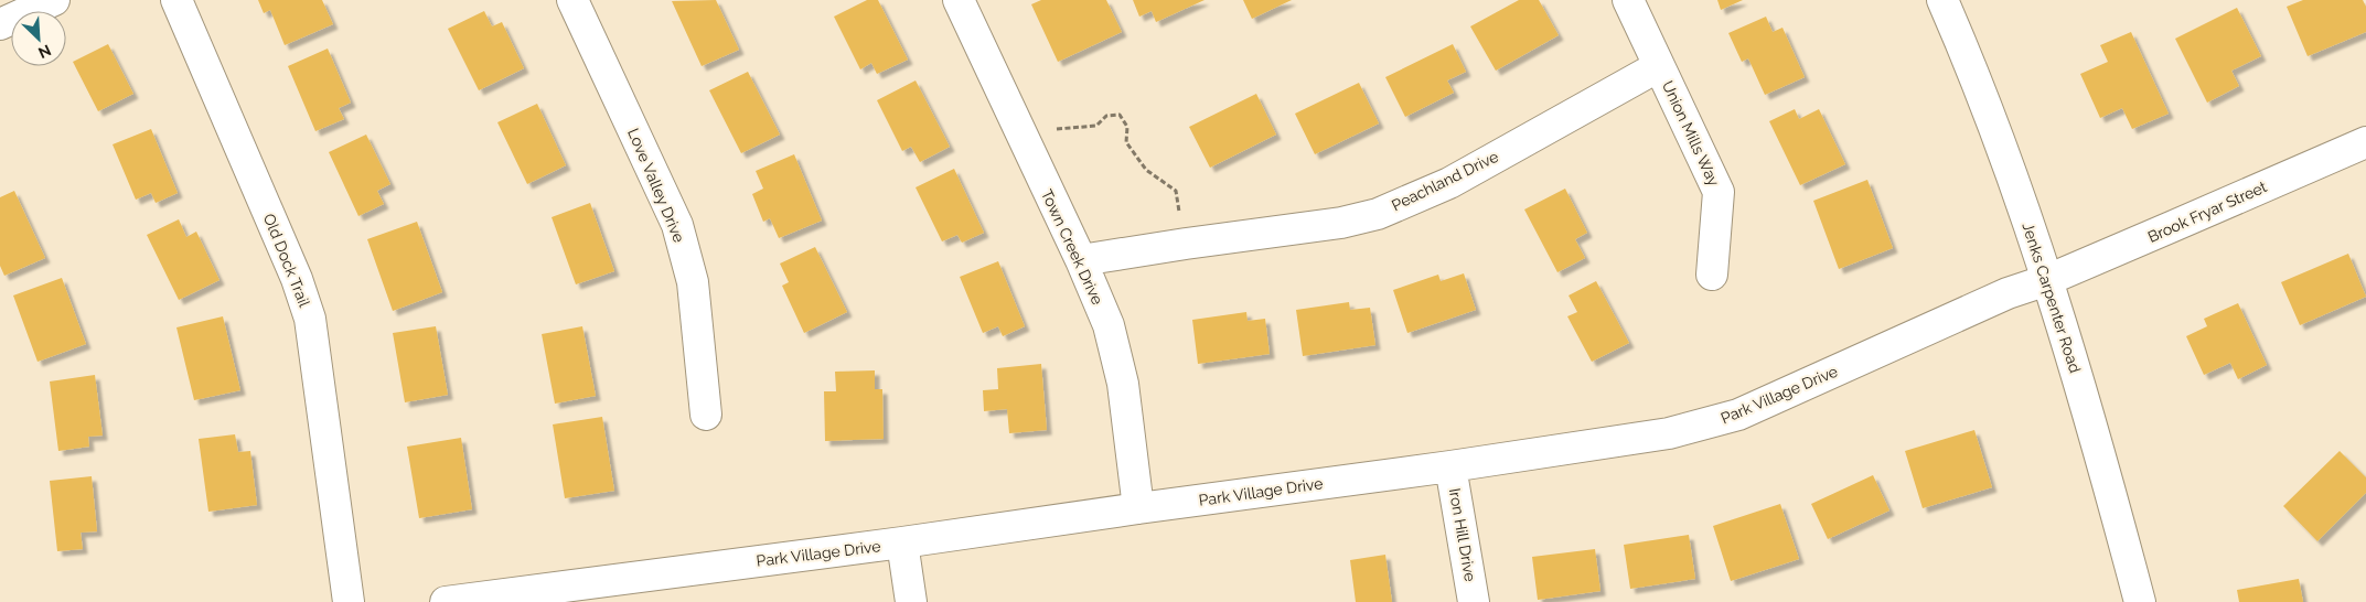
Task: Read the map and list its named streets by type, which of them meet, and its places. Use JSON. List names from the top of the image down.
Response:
{
  "streets": {
    "street": [
      "Union Mills Way",
      "Peachland Drive",
      "Love Valley Drive",
      "Brook Fryar Street",
      "Town Creek Drive",
      "Old Dock Trail",
      "Jenks Carpenter Road",
      "Park Village Drive",
      "Iron Hill Drive"
    ]
  },
  "crossings": [
    ["Union Mills Way", "Peachland Drive"],
    ["Peachland Drive", "Town Creek Drive"],
    ["Brook Fryar Street", "Jenks Carpenter Road"],
    ["Brook Fryar Street", "Park Village Drive"],
    ["Town Creek Drive", "Park Village Drive"],
    ["Jenks Carpenter Road", "Park Village Drive"],
    ["Park Village Drive", "Iron Hill Drive"]
  ],
  "north": "bottom right"
}
